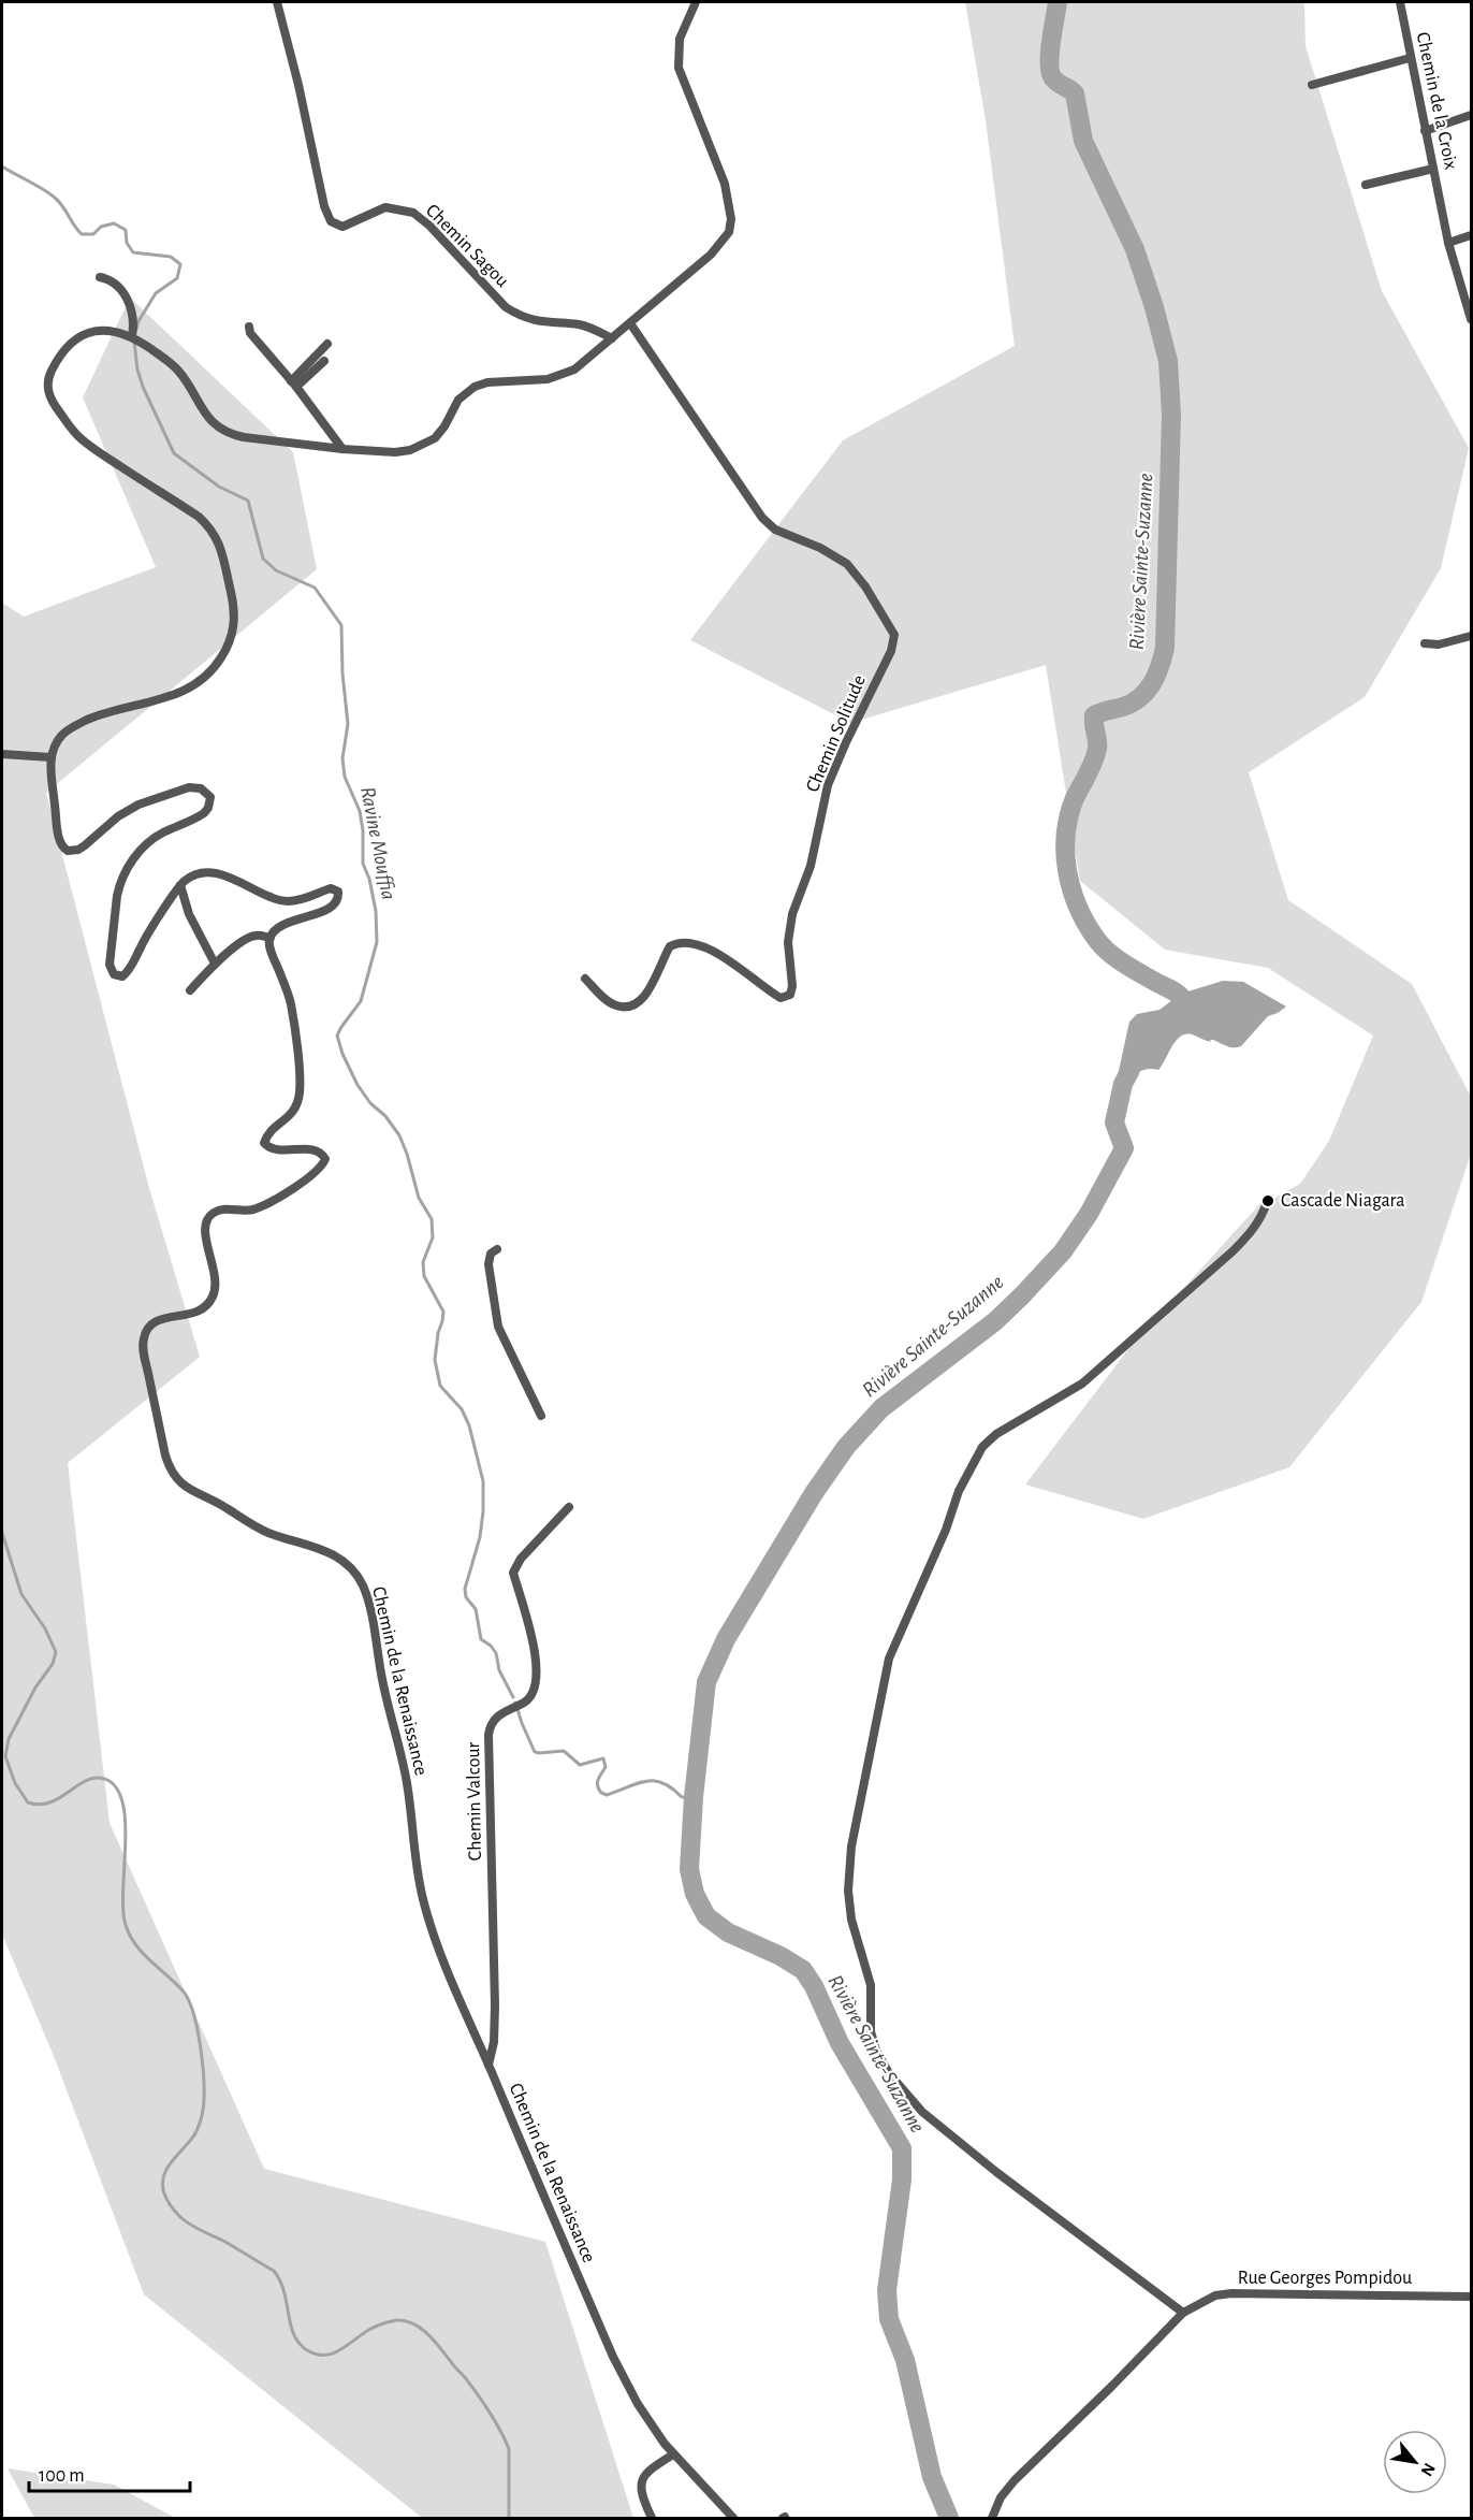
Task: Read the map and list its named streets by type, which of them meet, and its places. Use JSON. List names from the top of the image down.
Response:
{
  "streets": {
    "street": [
      "Chemin de la Croix",
      "Chemin Sagou",
      "Chemin Solitude",
      "Chemin de la Renaissance",
      "Chemin Valcour",
      "Rue Georges Pompidou"
    ]
  },
  "crossings": [
    ["Chemin de la Renaissance", "Chemin Valcour"]
  ],
  "water": ["Rivière Sainte-Suzanne", "Ravine Mouffia"],
  "places": ["Cascade Niagara"],
  "scale_bar": "100 m",
  "north": "bottom right"
}
